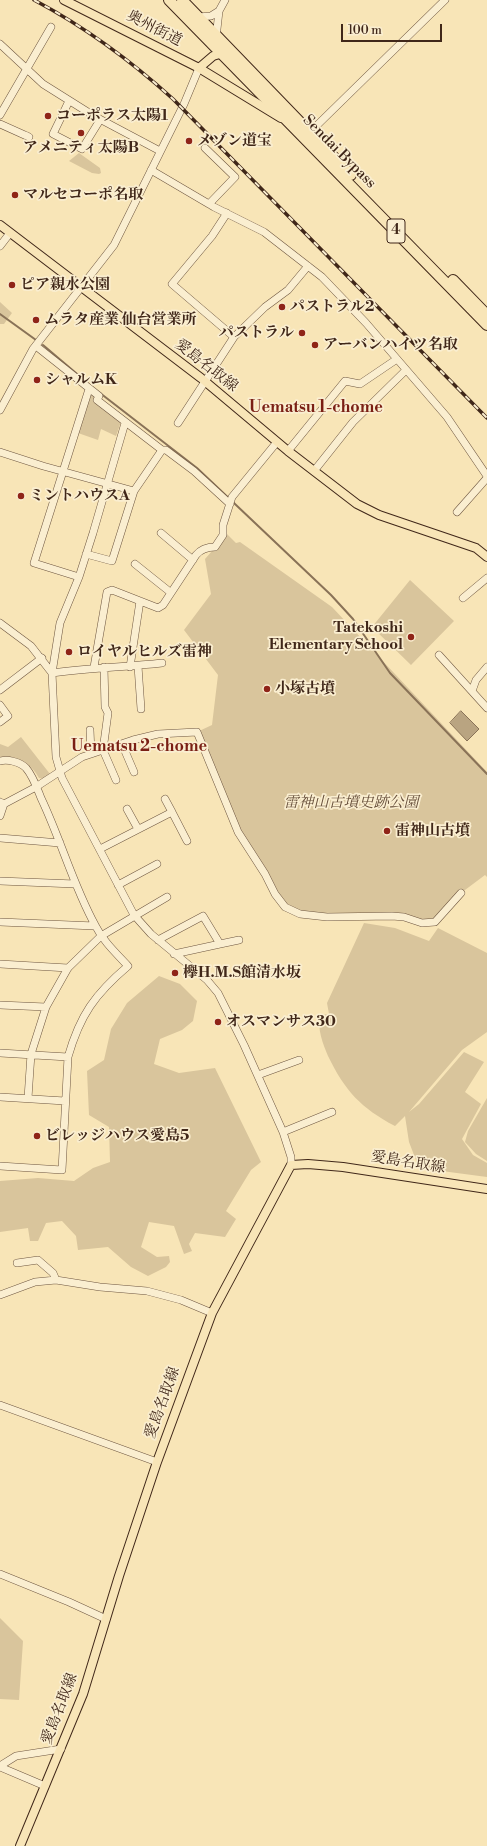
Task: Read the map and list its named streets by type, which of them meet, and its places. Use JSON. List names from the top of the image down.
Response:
{
  "streets": {
    "highway": ["Sendai Bypass", "4"],
    "main road": ["奥州街道", "愛島名取線"]
  },
  "crossings": [
    ["奥州街道", "Sendai Bypass"]
  ],
  "districts": ["Uematsu 1-chome", "Uematsu 2-chome"],
  "parks": ["雷神山古墳史跡公園"],
  "places": [
    "コーポラス太陽1",
    "アメニティ太陽B",
    "メゾン道宝",
    "マルセコーポ名取",
    "ピア親水公園",
    "パストラル2",
    "ムラタ産業 仙台営業所",
    "パストラル",
    "アーバンハイツ名取",
    "シャルムK",
    "ミントハウスA",
    "Tatekoshi Elementary School",
    "ロイヤルヒルズ雷神",
    "小塚古墳",
    "雷神山古墳",
    "欅H.M.S館清水坂",
    "オスマンサス30",
    "ビレッジハウス愛島5"
  ],
  "scale_bar": "100 m"
}
